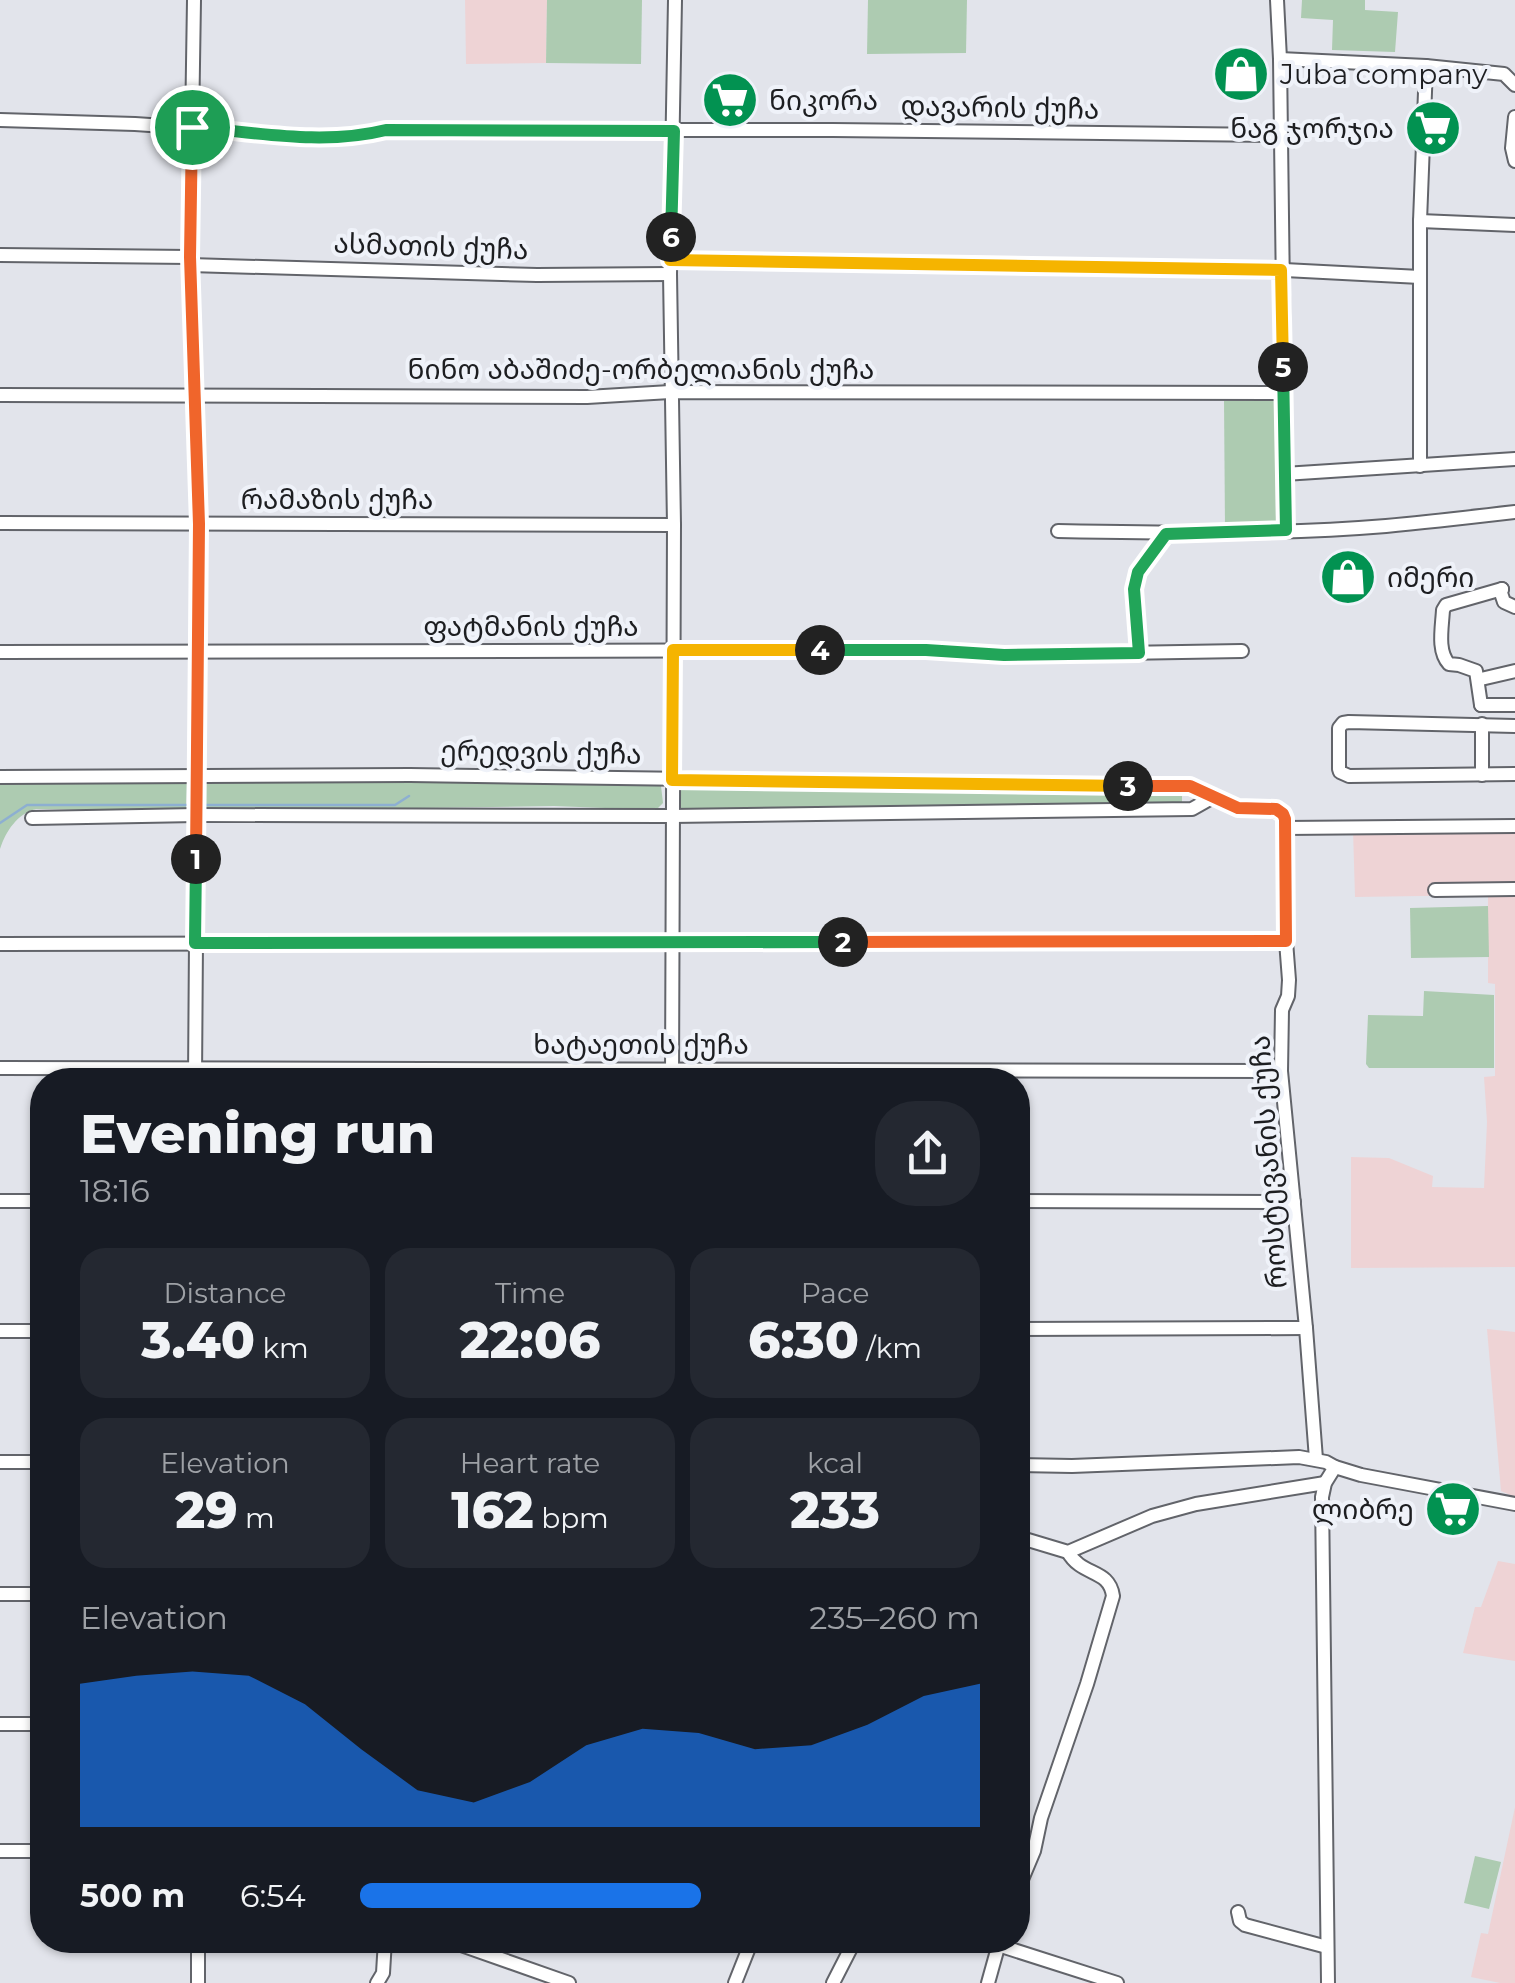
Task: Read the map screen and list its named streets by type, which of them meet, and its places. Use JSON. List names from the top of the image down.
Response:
{
  "streets": {
    "street": [
      "დავარის ქუჩა",
      "ასმათის ქუჩა",
      "ნინო აბაშიძე-ორბელიანის ქუჩა",
      "რამაზის ქუჩა",
      "ფატმანის ქუჩა",
      "ერედვის ქუჩა",
      "ხატაეთის ქუჩა",
      "როსტევანის ქუჩა"
    ]
  },
  "crossings": [
    ["ხატაეთის ქუჩა", "როსტევანის ქუჩა"]
  ],
  "places": {
    "shop": ["Juba company", "იმერი"],
    "supermarket": ["ნიკორა", "ნაგ ჯორჯია", "ლიბრე"]
  },
  "page": {
    "pins": [
      "6",
      "5",
      "4",
      "3",
      "1",
      "2"
    ],
    "heading": ["Evening run", "18:16"],
    "stats": [
      ["Distance", "3.40 km"],
      ["Time", "22:06"],
      ["Pace", "6:30 /km"],
      ["Elevation", "29 m"],
      ["Heart rate", "162 bpm"],
      ["kcal", "233"]
    ],
    "chart": ["Elevation", "235–260 m"],
    "list": [
      {
        "name": "500 m",
        "note": "6:54"
      }
    ]
  }
}
